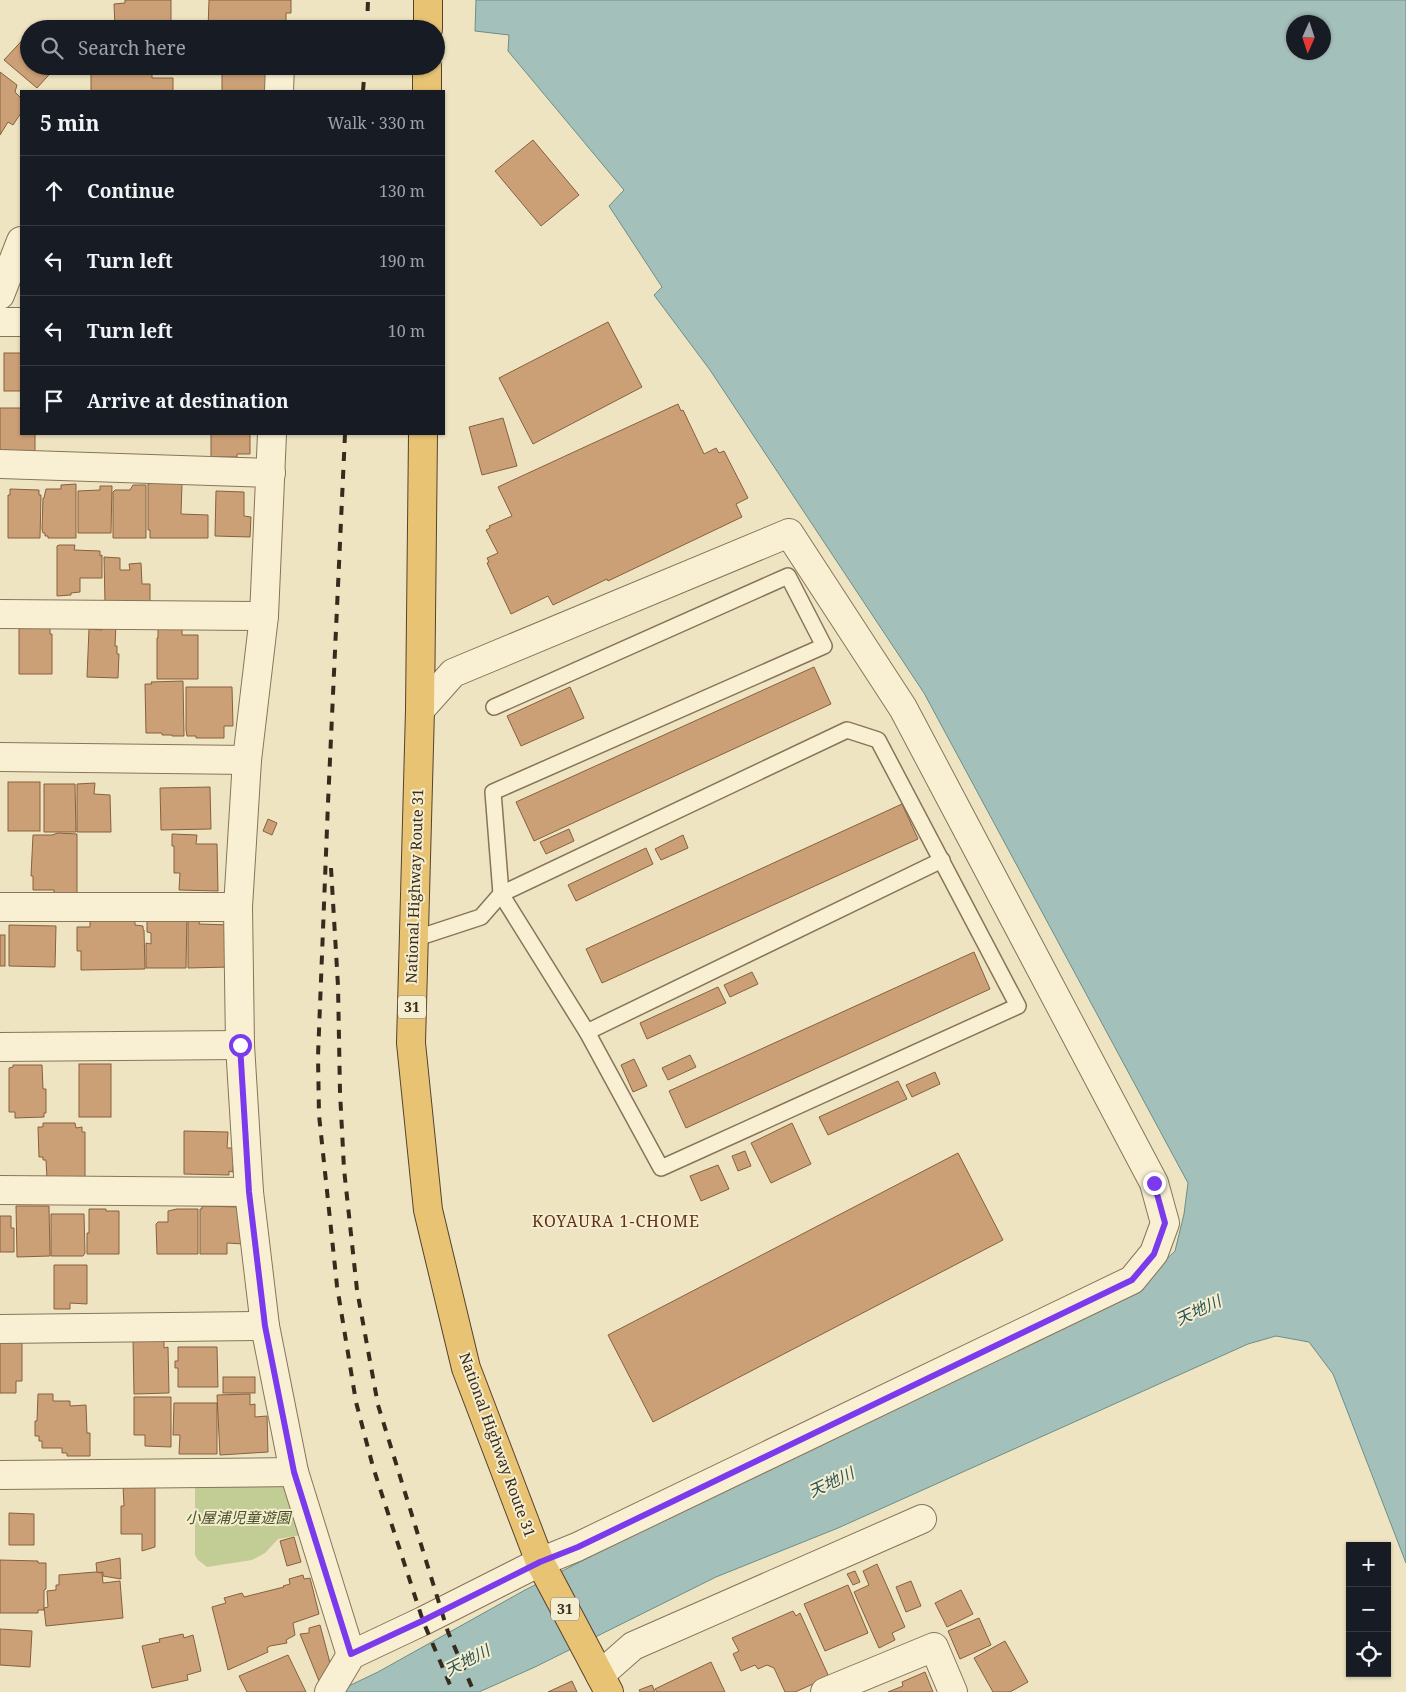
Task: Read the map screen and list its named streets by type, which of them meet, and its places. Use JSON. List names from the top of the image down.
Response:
{
  "streets": {
    "highway": ["National Highway Route 31", "31"]
  },
  "districts": ["KOYAURA 1-CHOME"],
  "water": ["天地川"],
  "parks": ["小屋浦児童遊園"],
  "north": "bottom",
  "page": {
    "search": "Search here",
    "heading": ["5 min", "Walk · 330 m"],
    "list": [
      ["Continue", "130 m"],
      ["Turn left", "190 m"],
      ["Turn left", "10 m"],
      "Arrive at destination"
    ],
    "map_buttons": ["+", "−"]
  }
}
